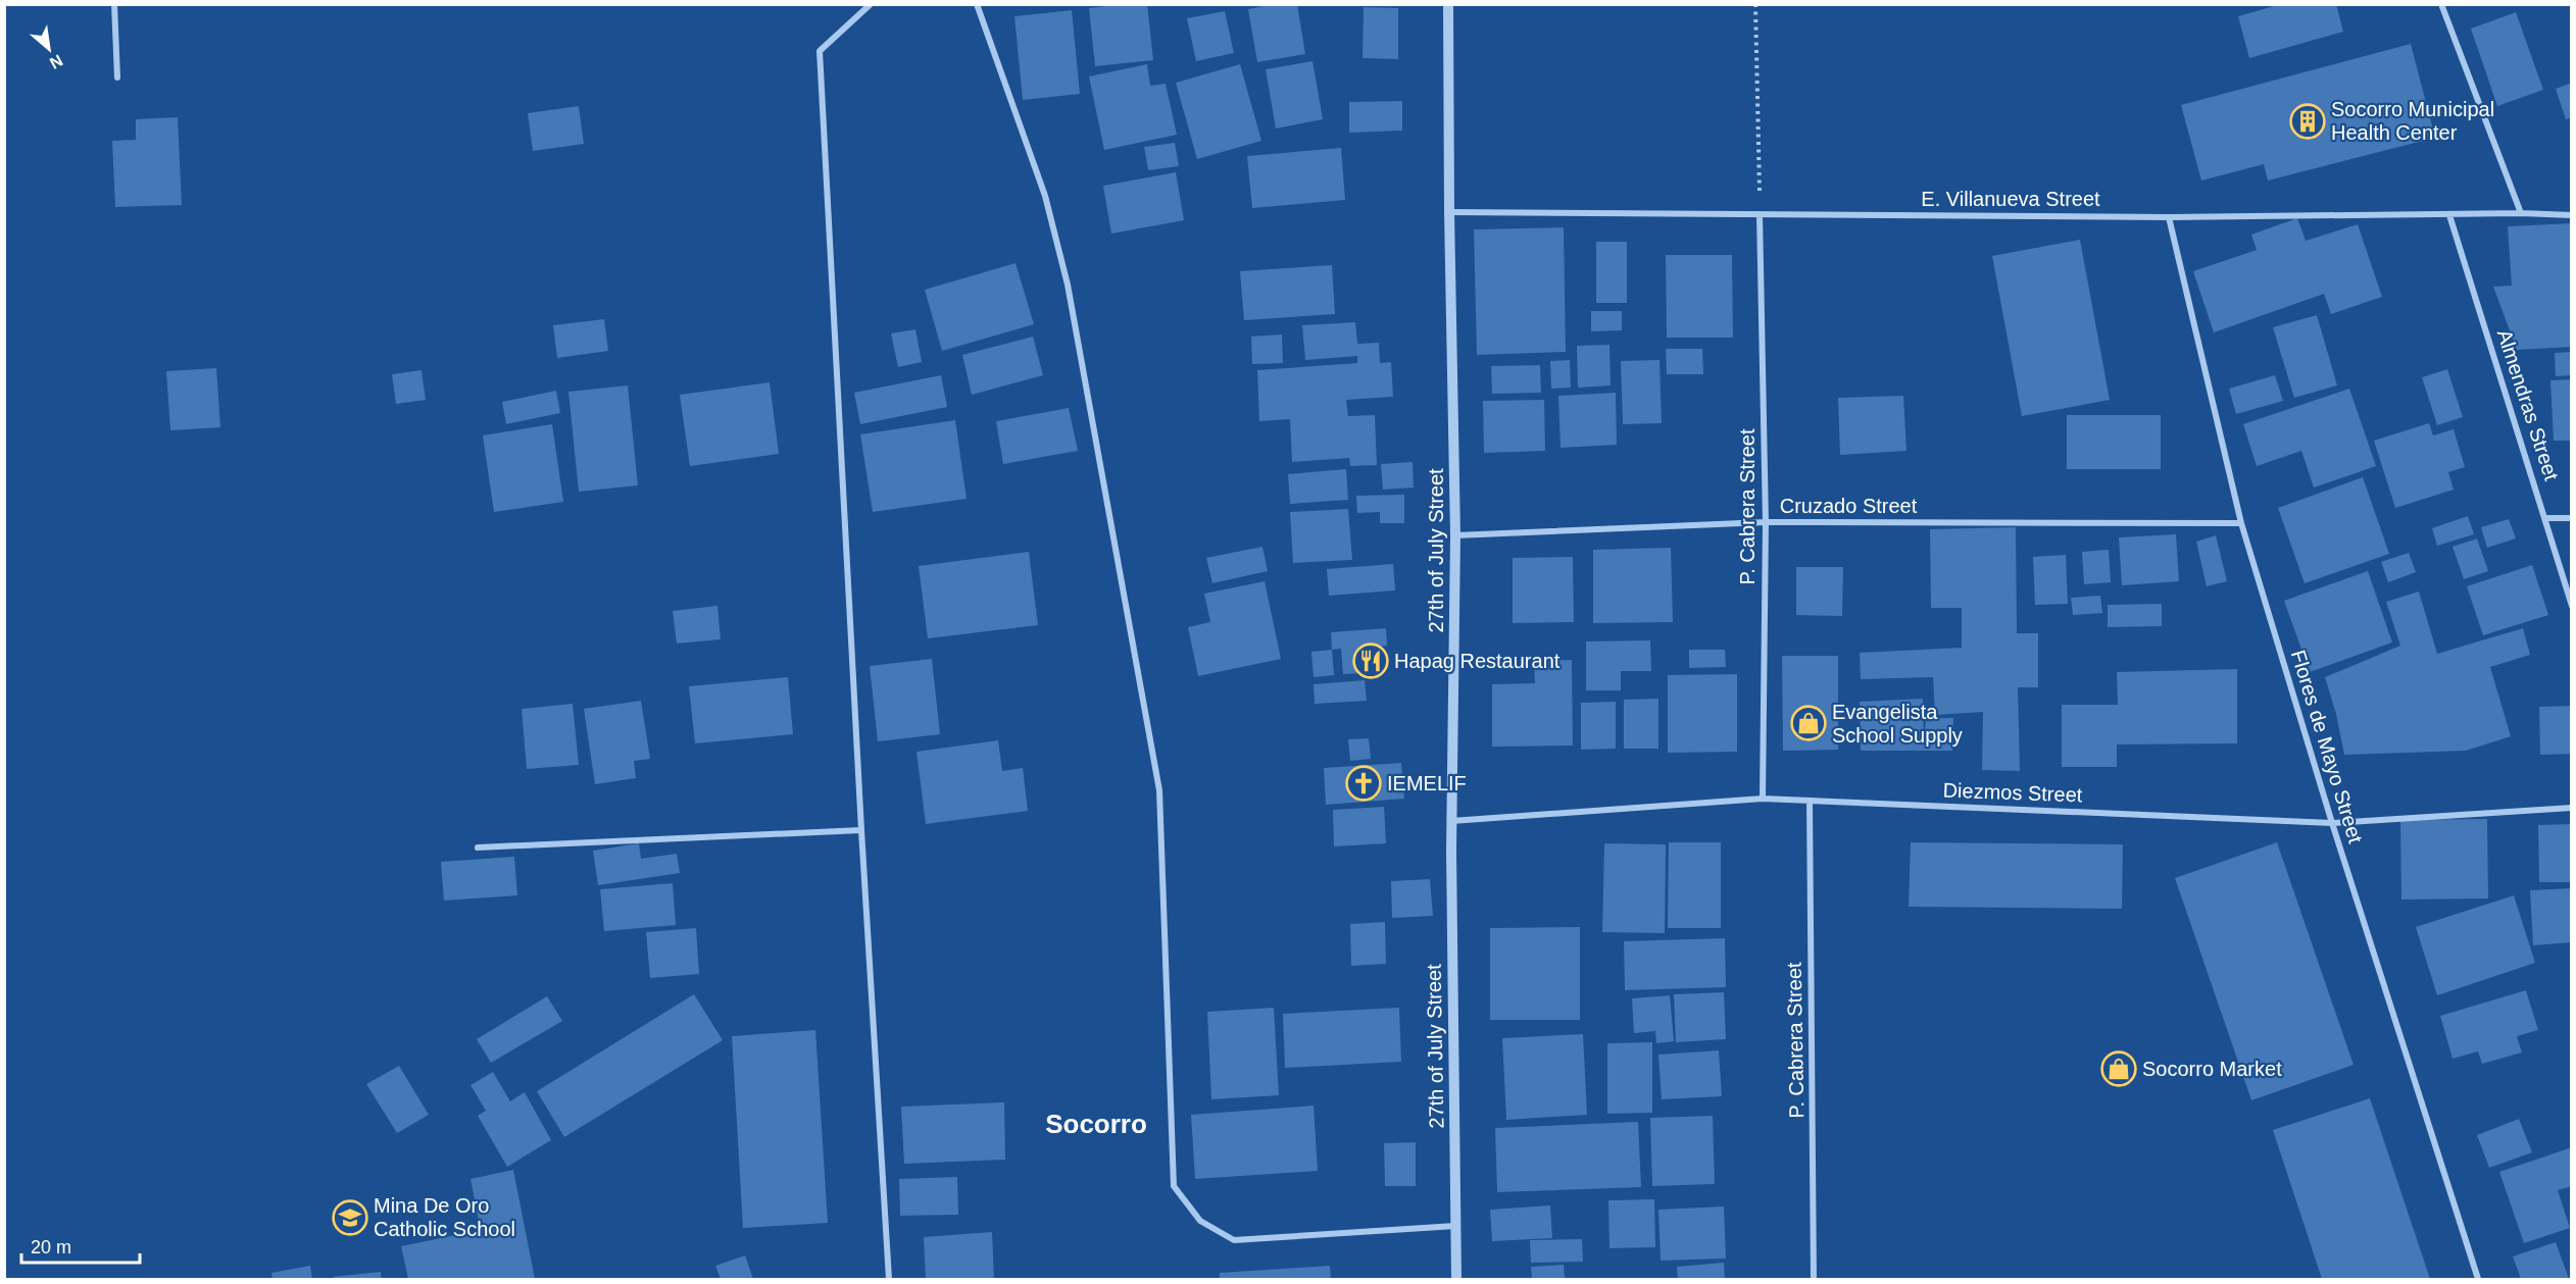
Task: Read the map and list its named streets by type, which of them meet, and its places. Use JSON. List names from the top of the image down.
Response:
{
  "streets": {
    "street": [
      "E. Villanueva Street",
      "Almendras Street",
      "Cruzado Street",
      "P. Cabrera Street",
      "27th of July Street",
      "Flores de Mayo Street",
      "Diezmos Street"
    ]
  },
  "crossings": [
    ["E. Villanueva Street", "Almendras Street"],
    ["E. Villanueva Street", "P. Cabrera Street"],
    ["E. Villanueva Street", "27th of July Street"],
    ["E. Villanueva Street", "Flores de Mayo Street"],
    ["Cruzado Street", "P. Cabrera Street"],
    ["Cruzado Street", "27th of July Street"],
    ["Cruzado Street", "Flores de Mayo Street"],
    ["P. Cabrera Street", "Diezmos Street"],
    ["27th of July Street", "Diezmos Street"],
    ["Flores de Mayo Street", "Diezmos Street"]
  ],
  "districts": ["Socorro"],
  "places": {
    "building": ["Socorro Municipal Health Center"],
    "restaurant": ["Hapag Restaurant"],
    "shop": ["Evangelista School Supply", "Socorro Market"],
    "church": ["IEMELIF"],
    "school or university": ["Mina De Oro Catholic School"]
  },
  "scale_bar": "20 m",
  "north": "bottom right"
}
